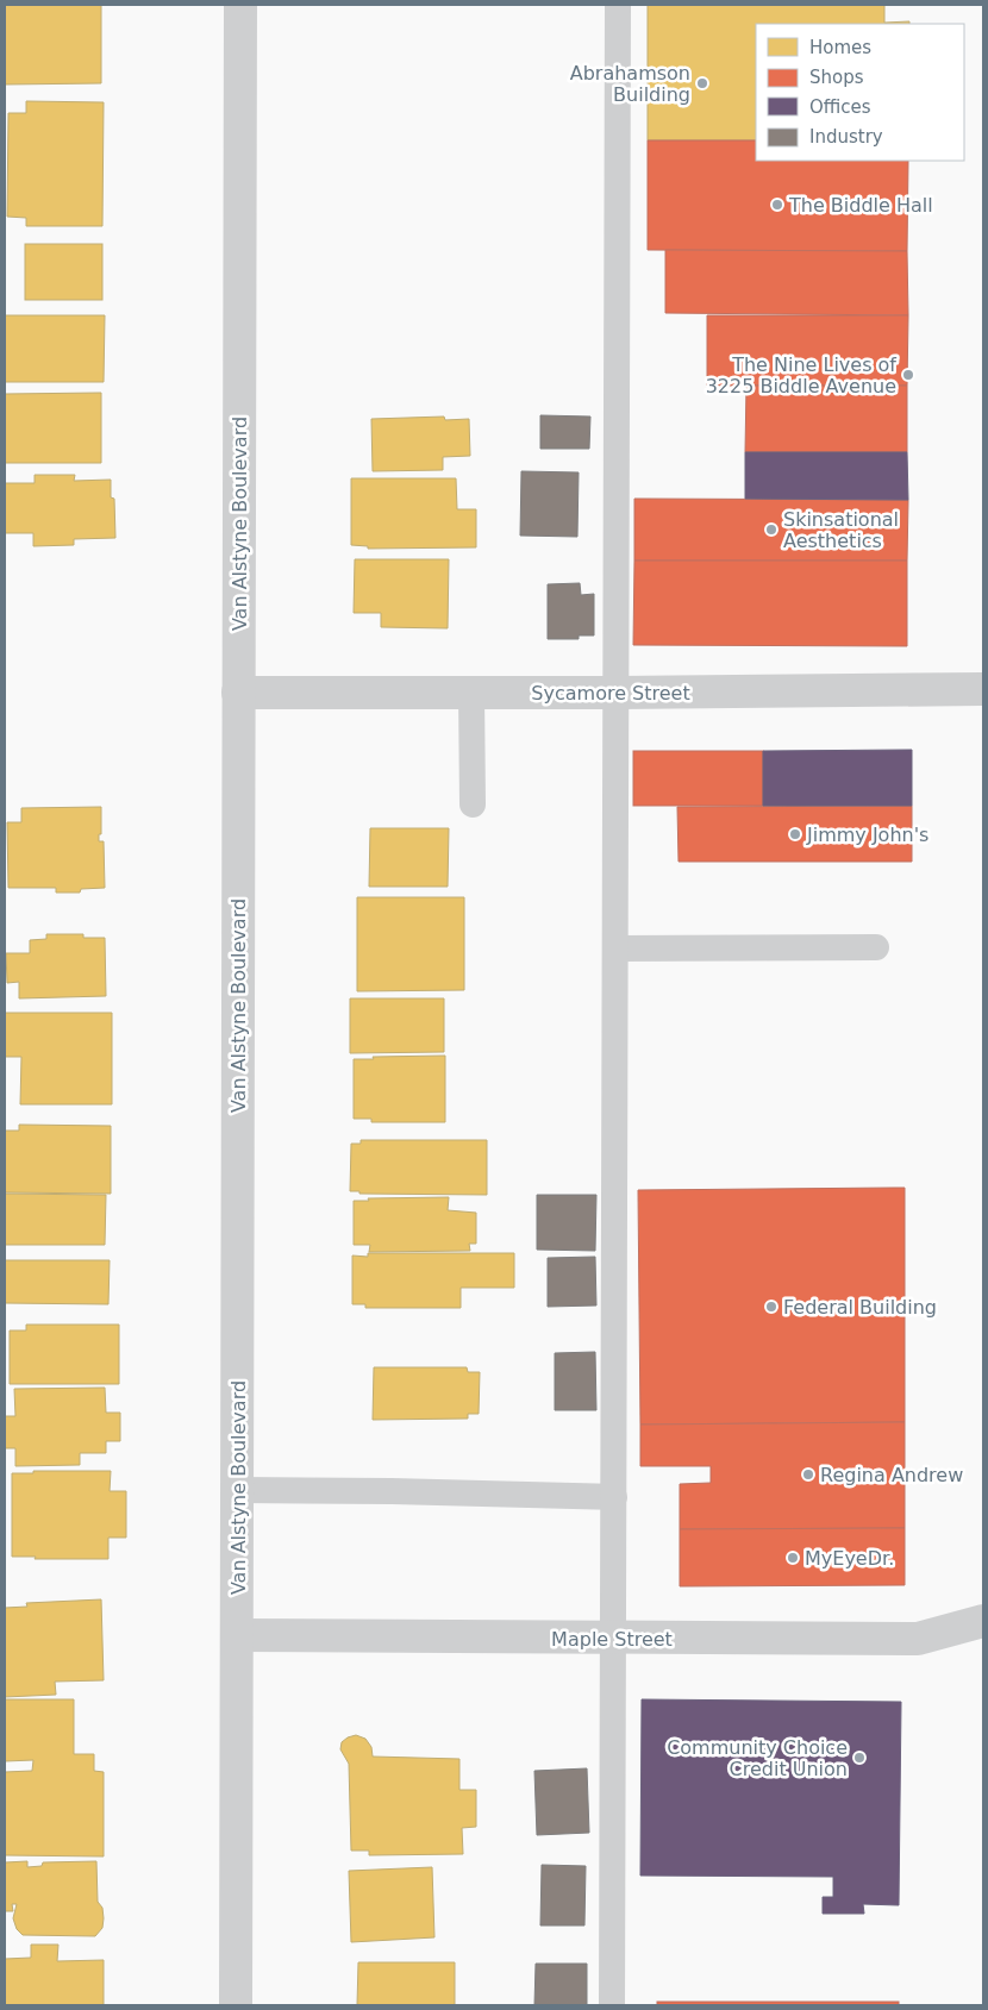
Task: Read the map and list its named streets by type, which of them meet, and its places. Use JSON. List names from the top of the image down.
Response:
{
  "streets": {
    "street": ["Van Alstyne Boulevard", "Sycamore Street", "Maple Street"]
  },
  "crossings": [
    ["Van Alstyne Boulevard", "Sycamore Street"],
    ["Van Alstyne Boulevard", "Maple Street"]
  ],
  "places": [
    "Abrahamson Building",
    "The Biddle Hall",
    "The Nine Lives of 3225 Biddle Avenue",
    "Skinsational Aesthetics",
    "Jimmy John's",
    "Federal Building",
    "Regina Andrew",
    "MyEyeDr.",
    "Community Choice Credit Union"
  ],
  "legend": [
    "Homes",
    "Shops",
    "Offices",
    "Industry"
  ]
}
